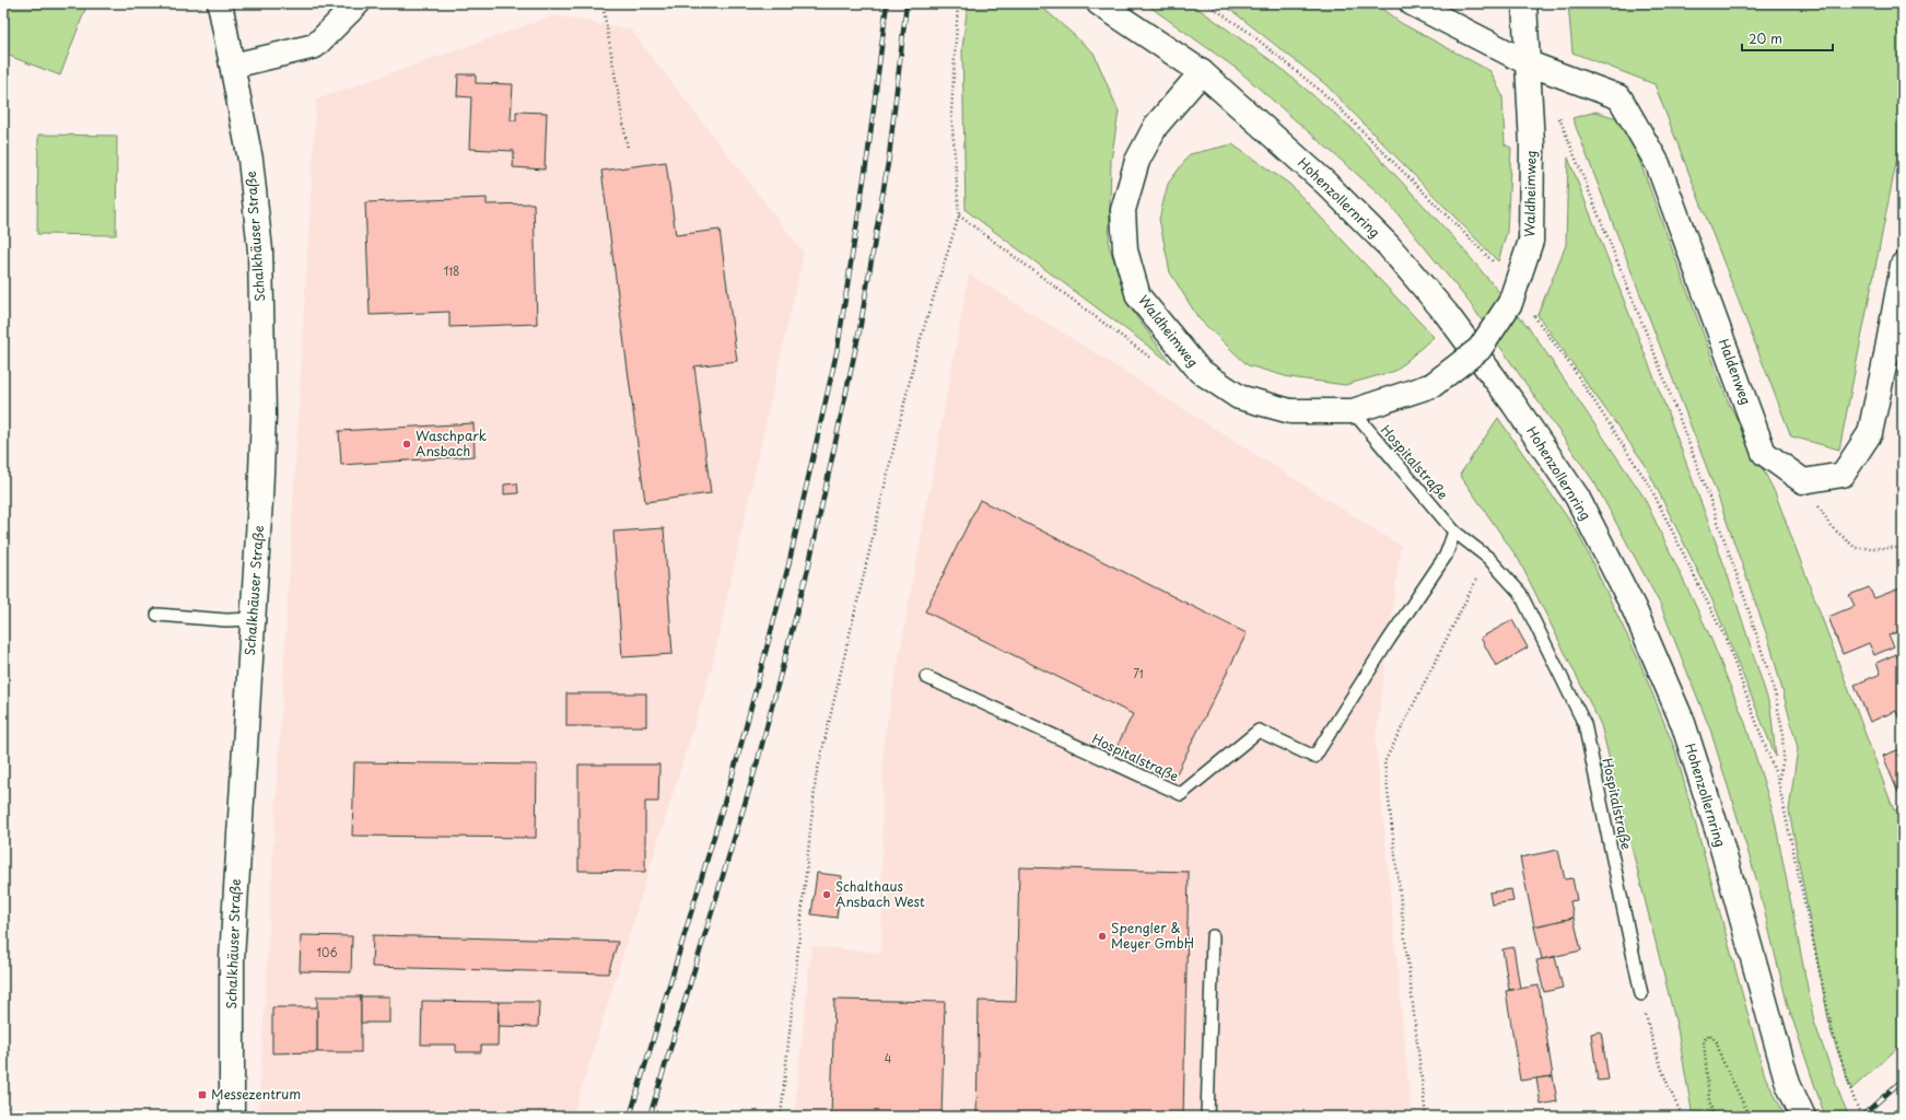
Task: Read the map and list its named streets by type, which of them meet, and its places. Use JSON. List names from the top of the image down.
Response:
{
  "streets": {
    "street": [
      "Waldheimweg",
      "Hohenzollernring",
      "Schalkhäuser Straße",
      "Haldenweg"
    ],
    "lane": ["Hospitalstraße"]
  },
  "crossings": [
    ["Waldheimweg", "Hohenzollernring"],
    ["Waldheimweg", "Haldenweg"],
    ["Waldheimweg", "Hospitalstraße"]
  ],
  "places": {
    "other": ["Waschpark Ansbach", "Schalthaus Ansbach West", "Spengler & Meyer GmbH"],
    "transit": ["Messezentrum"]
  },
  "house_numbers": [
    "118",
    "71",
    "106",
    "4"
  ],
  "scale_bar": "20 m"
}
